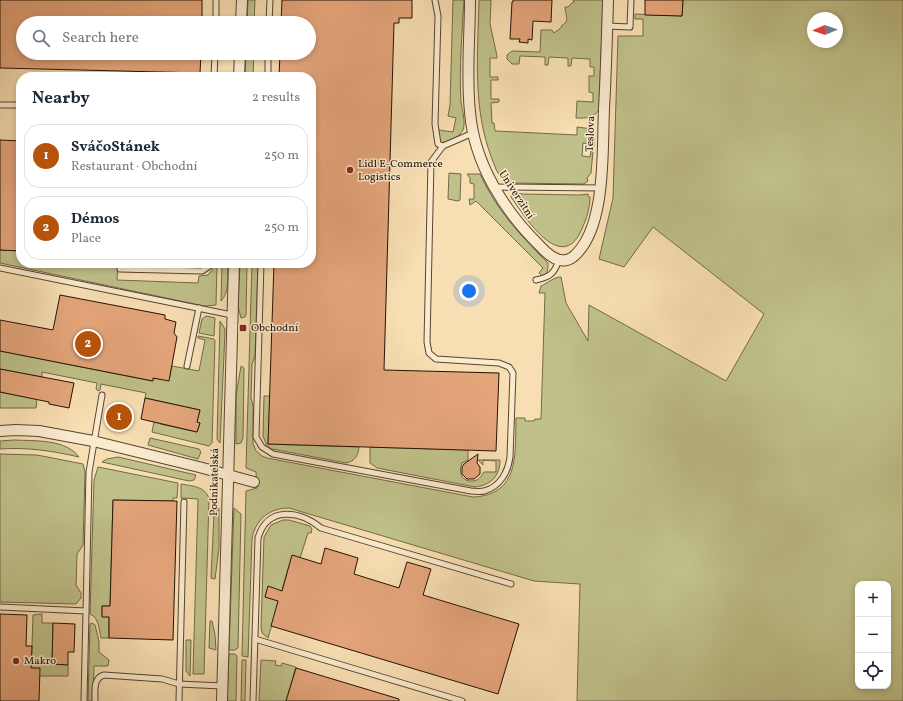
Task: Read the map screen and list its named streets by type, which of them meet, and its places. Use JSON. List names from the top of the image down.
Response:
{
  "streets": {
    "street": ["Teslova", "Univerzitní", "Podnikatelská"]
  },
  "crossings": [
    ["Teslova", "Univerzitní"]
  ],
  "places": {
    "other": ["Lidl E-Commerce Logistics", "Makro"],
    "transit": ["Obchodní"]
  },
  "north": "left",
  "page": {
    "search": "Search here",
    "heading": ["Nearby", "2 results"],
    "list": [
      {
        "mark": "1",
        "name": "SváčoStánek",
        "note": "Restaurant · Obchodní",
        "value": "250 m"
      },
      {
        "mark": "2",
        "name": "Démos",
        "note": "Place",
        "value": "250 m"
      }
    ],
    "pins": ["2", "1"],
    "map_buttons": ["+", "−"]
  }
}
